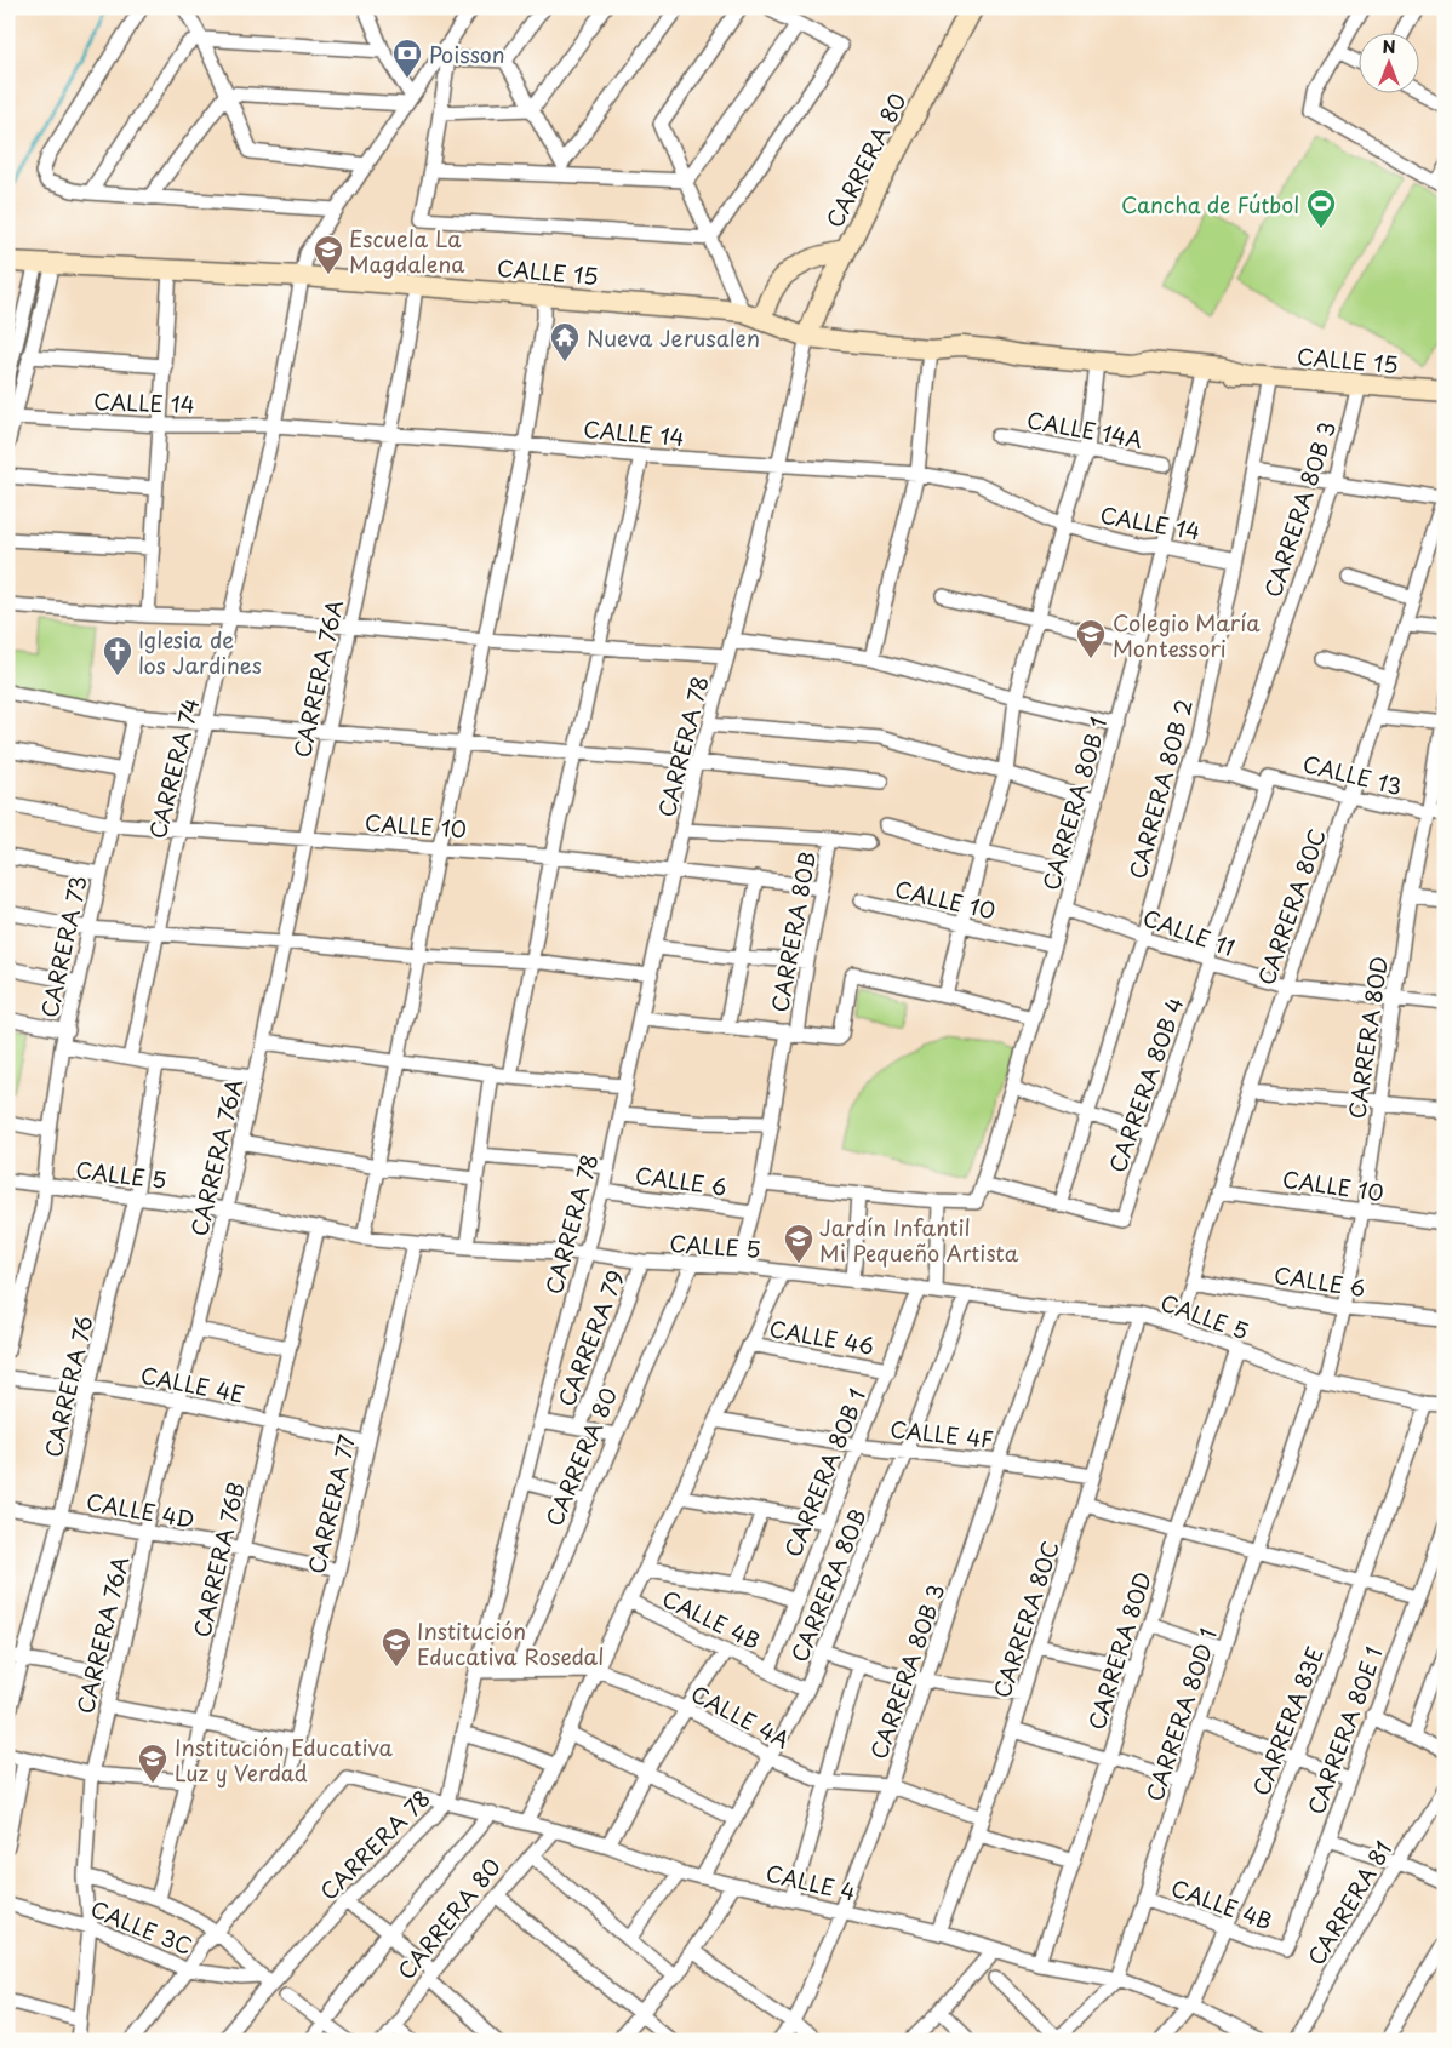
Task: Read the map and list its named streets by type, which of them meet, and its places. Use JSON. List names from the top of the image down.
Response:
{
  "streets": {
    "street": [
      "CARRERA 80",
      "CALLE 15",
      "CALLE 14",
      "CALLE 14A",
      "CARRERA 80B 3",
      "CARRERA 76A",
      "CARRERA 78",
      "CARRERA 74",
      "CALLE 13",
      "CARRERA 80B 2",
      "CARRERA 80B 1",
      "CALLE 10",
      "CARRERA 80C",
      "CARRERA 80B",
      "CALLE 11",
      "CARRERA 73",
      "CARRERA 80D",
      "CARRERA 80B 4",
      "CALLE 5",
      "CALLE 6",
      "CALLE 46",
      "CARRERA 79",
      "CALLE 4E",
      "CARRERA 76",
      "CALLE 4F",
      "CARRERA 77",
      "CALLE 4D",
      "CARRERA 76B",
      "CALLE 4B",
      "CARRERA 80D 1",
      "CALLE 4A",
      "CARRERA 83E",
      "CARRERA 80E 1",
      "CALLE 4",
      "CARRERA 81",
      "CALLE 3C"
    ]
  },
  "crossings": [
    ["CARRERA 80", "CALLE 15"],
    ["CARRERA 80", "CARRERA 78"],
    ["CARRERA 80", "CALLE 5"],
    ["CARRERA 80", "CALLE 4A"],
    ["CARRERA 80", "CALLE 4"],
    ["CALLE 15", "CARRERA 80B 3"],
    ["CALLE 15", "CARRERA 76A"],
    ["CALLE 15", "CARRERA 78"],
    ["CALLE 15", "CARRERA 74"],
    ["CALLE 15", "CARRERA 80B 2"],
    ["CALLE 15", "CARRERA 80B 1"],
    ["CALLE 14", "CARRERA 76A"],
    ["CALLE 14", "CARRERA 78"],
    ["CALLE 14", "CARRERA 74"],
    ["CALLE 14", "CARRERA 80B 2"],
    ["CALLE 14", "CARRERA 80B 1"],
    ["CARRERA 80B 3", "CALLE 13"],
    ["CARRERA 80B 3", "CALLE 5"],
    ["CARRERA 80B 3", "CALLE 4F"],
    ["CARRERA 80B 3", "CALLE 4A"],
    ["CARRERA 80B 3", "CALLE 4"],
    ["CARRERA 76A", "CALLE 10"],
    ["CARRERA 76A", "CALLE 5"],
    ["CARRERA 76A", "CALLE 4E"],
    ["CARRERA 76A", "CALLE 4D"],
    ["CARRERA 76A", "CALLE 3C"],
    ["CARRERA 78", "CALLE 10"],
    ["CARRERA 78", "CALLE 5"],
    ["CARRERA 78", "CALLE 6"],
    ["CARRERA 78", "CALLE 4A"],
    ["CARRERA 78", "CALLE 4"],
    ["CARRERA 78", "CALLE 3C"],
    ["CARRERA 74", "CALLE 10"],
    ["CALLE 13", "CARRERA 80C"],
    ["CALLE 13", "CARRERA 80D"],
    ["CALLE 13", "CARRERA 80B 4"],
    ["CARRERA 80B 2", "CALLE 11"],
    ["CARRERA 80B 2", "CARRERA 80B 4"],
    ["CARRERA 80B 1", "CALLE 10"],
    ["CARRERA 80B 1", "CALLE 11"],
    ["CARRERA 80B 1", "CALLE 5"],
    ["CARRERA 80B 1", "CALLE 46"],
    ["CARRERA 80B 1", "CALLE 4F"],
    ["CARRERA 80B 1", "CALLE 4B"],
    ["CALLE 10", "CARRERA 80C"],
    ["CALLE 10", "CARRERA 80B"],
    ["CALLE 10", "CARRERA 73"],
    ["CALLE 10", "CARRERA 80D"],
    ["CARRERA 80C", "CALLE 11"],
    ["CARRERA 80C", "CALLE 5"],
    ["CARRERA 80C", "CALLE 6"],
    ["CARRERA 80C", "CALLE 4F"],
    ["CARRERA 80C", "CALLE 4A"],
    ["CARRERA 80C", "CALLE 4"],
    ["CARRERA 80B", "CALLE 5"],
    ["CARRERA 80B", "CALLE 6"],
    ["CARRERA 80B", "CALLE 4F"],
    ["CARRERA 80B", "CALLE 4B"],
    ["CARRERA 80B", "CALLE 4A"],
    ["CARRERA 80B", "CALLE 4"],
    ["CALLE 11", "CARRERA 80D"],
    ["CALLE 11", "CARRERA 80B 4"],
    ["CARRERA 73", "CALLE 5"],
    ["CARRERA 80D", "CALLE 5"],
    ["CARRERA 80D", "CALLE 6"],
    ["CARRERA 80D", "CARRERA 80D 1"],
    ["CARRERA 80D", "CALLE 4"],
    ["CALLE 5", "CARRERA 79"],
    ["CALLE 5", "CARRERA 76"],
    ["CALLE 5", "CARRERA 77"],
    ["CALLE 5", "CARRERA 76B"],
    ["CALLE 5", "CARRERA 80D 1"],
    ["CALLE 5", "CARRERA 83E"],
    ["CALLE 4E", "CARRERA 76"],
    ["CALLE 4E", "CARRERA 77"],
    ["CALLE 4E", "CARRERA 76B"],
    ["CARRERA 76", "CALLE 4D"],
    ["CARRERA 77", "CALLE 4D"],
    ["CALLE 4D", "CARRERA 76B"],
    ["CALLE 4B", "CARRERA 80D 1"],
    ["CALLE 4B", "CARRERA 83E"],
    ["CALLE 4B", "CARRERA 80E 1"],
    ["CARRERA 80D 1", "CALLE 4"],
    ["CARRERA 83E", "CALLE 4"]
  ],
  "places": {
    "bank": ["Poisson"],
    "sports": ["Cancha de Fútbol"],
    "school or university": [
      "Escuela La Magdalena",
      "Colegio María Montessori",
      "Jardín Infantil Mi Pequeño Artista",
      "Institución Educativa Rosedal",
      "Institución Educativa Luz y Verdad"
    ],
    "temple": ["Nueva Jerusalen"],
    "church": ["Iglesia de los Jardines"]
  },
  "north": "top"
}
